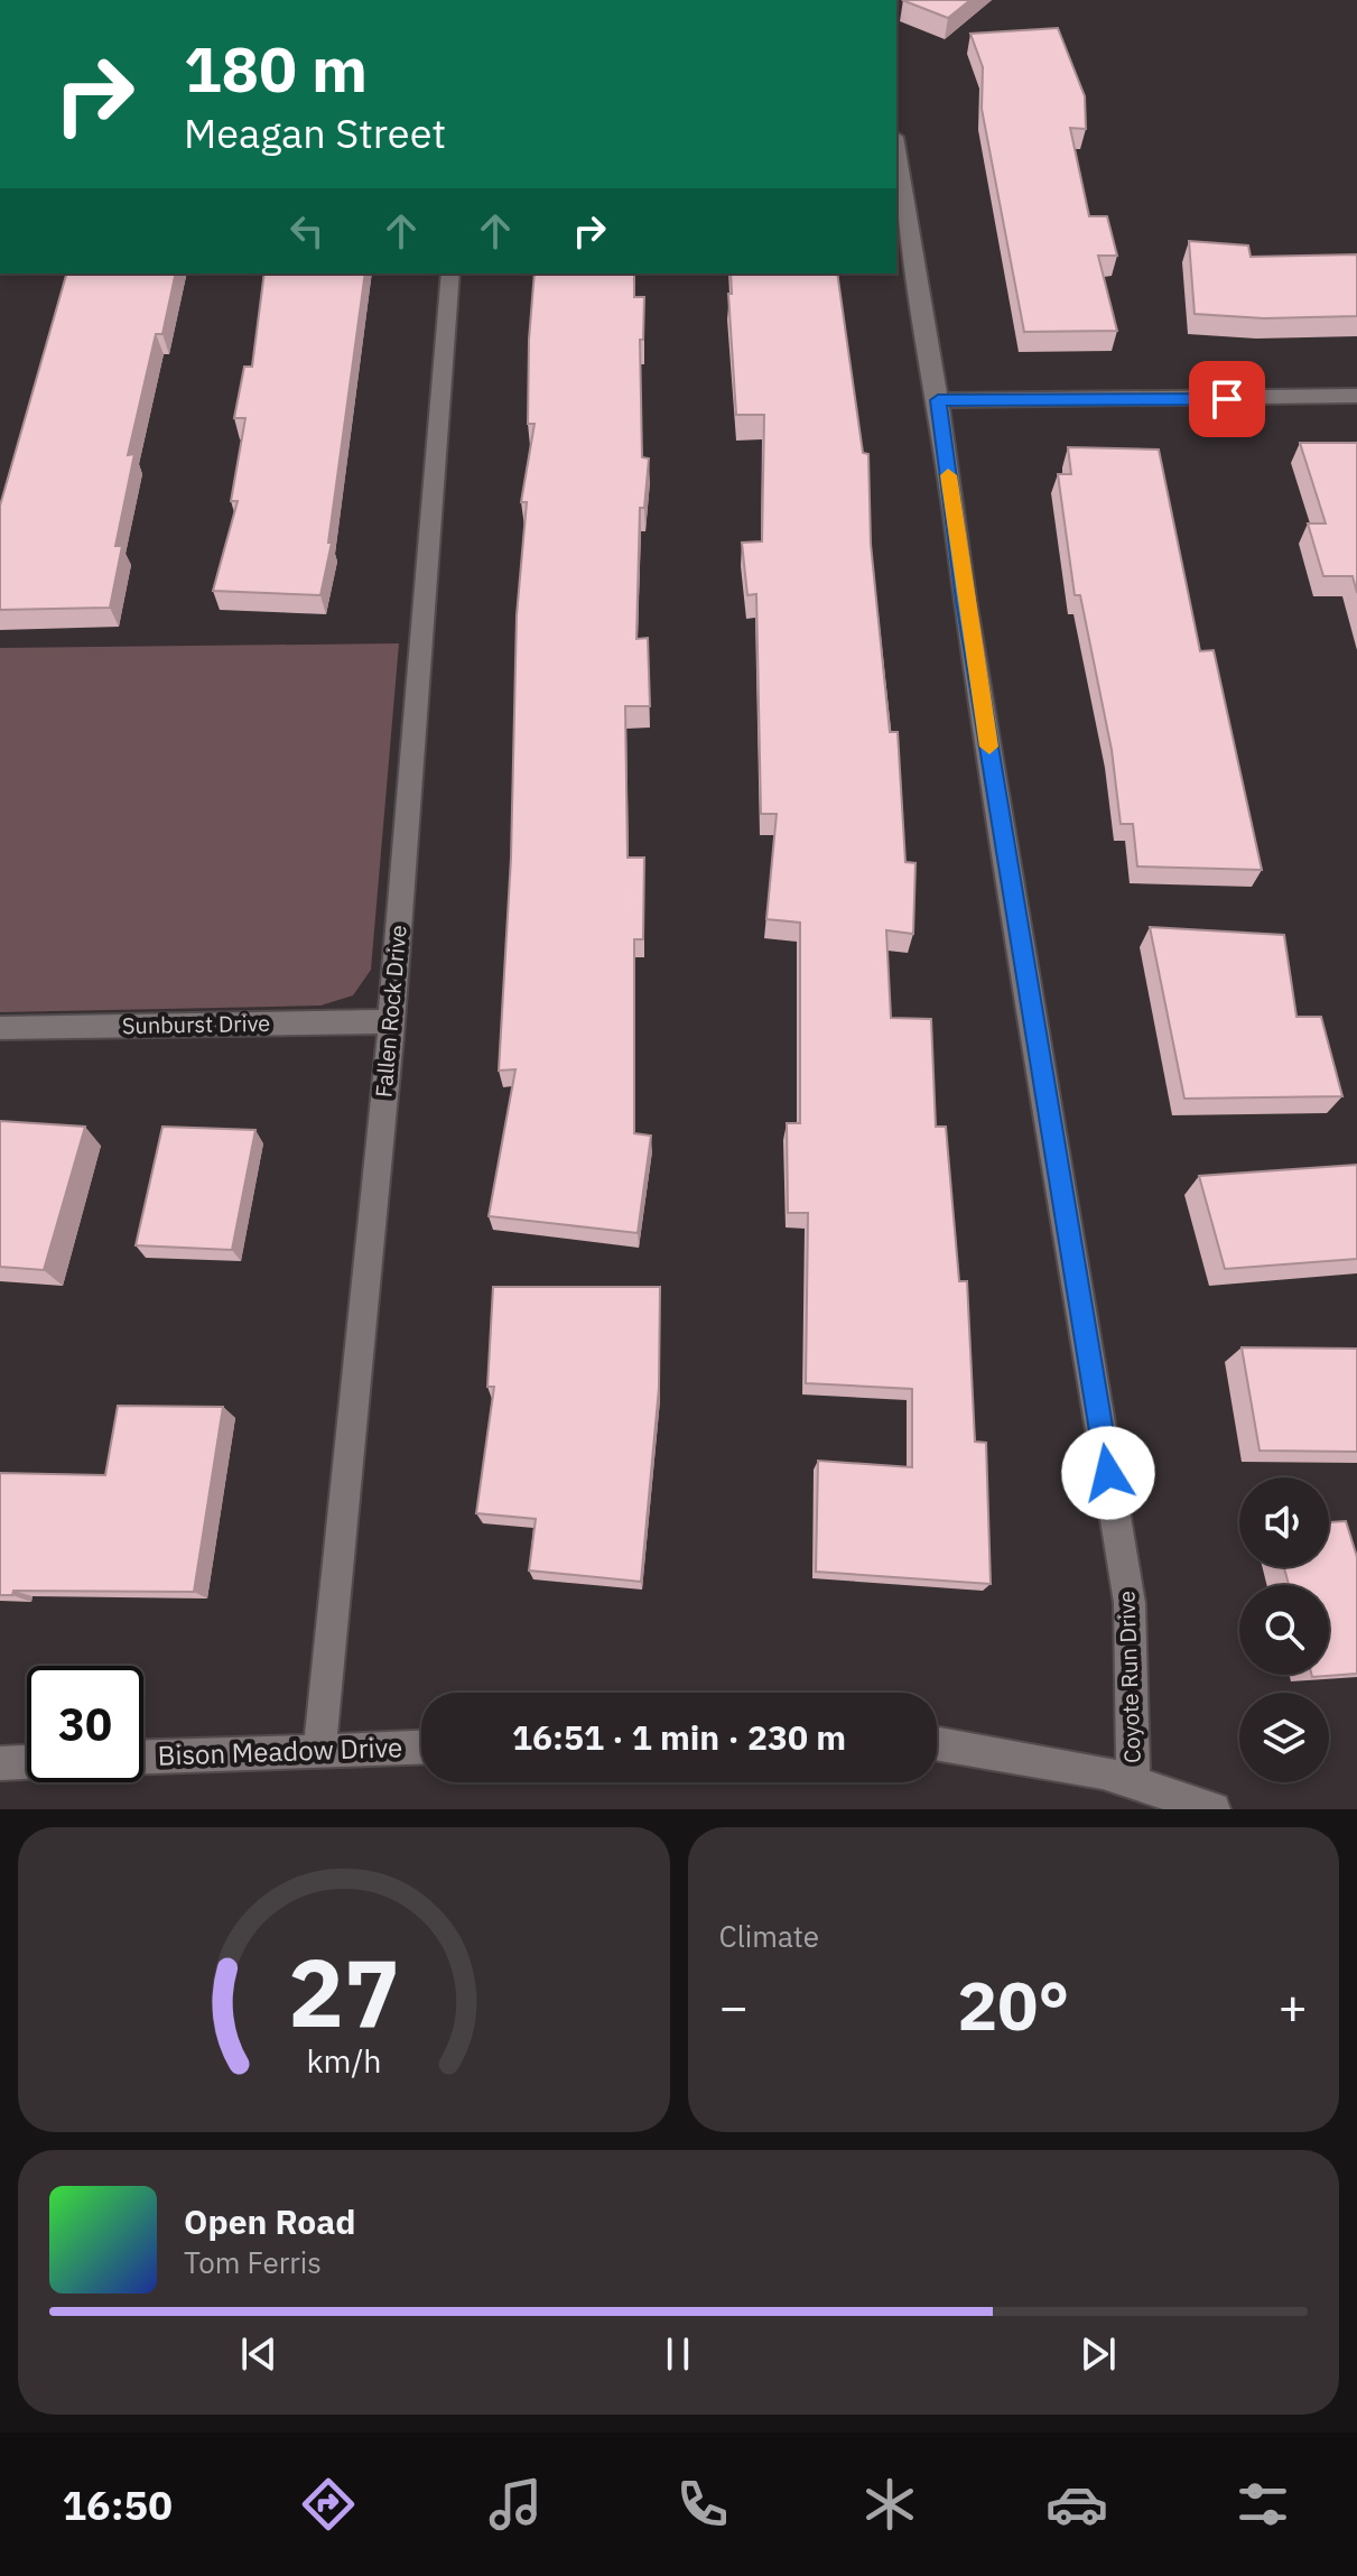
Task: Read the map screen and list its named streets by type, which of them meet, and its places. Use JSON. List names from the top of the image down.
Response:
{
  "streets": {
    "street": [
      "Fallen Rock Drive",
      "Sunburst Drive",
      "Coyote Run Drive",
      "Bison Meadow Drive"
    ]
  },
  "crossings": [
    ["Fallen Rock Drive", "Sunburst Drive"],
    ["Fallen Rock Drive", "Bison Meadow Drive"]
  ],
  "page": {
    "turn": ["180 m", "Meagan Street"],
    "limit": "30",
    "trip": "16:51 · 1 min · 230 m",
    "tile": "Climate",
    "heat": ["−", "20°", "+"],
    "song": ["Open Road", "Tom Ferris"],
    "tabs": "16:50",
    "gauge": ["27", "km/h"]
  }
}
